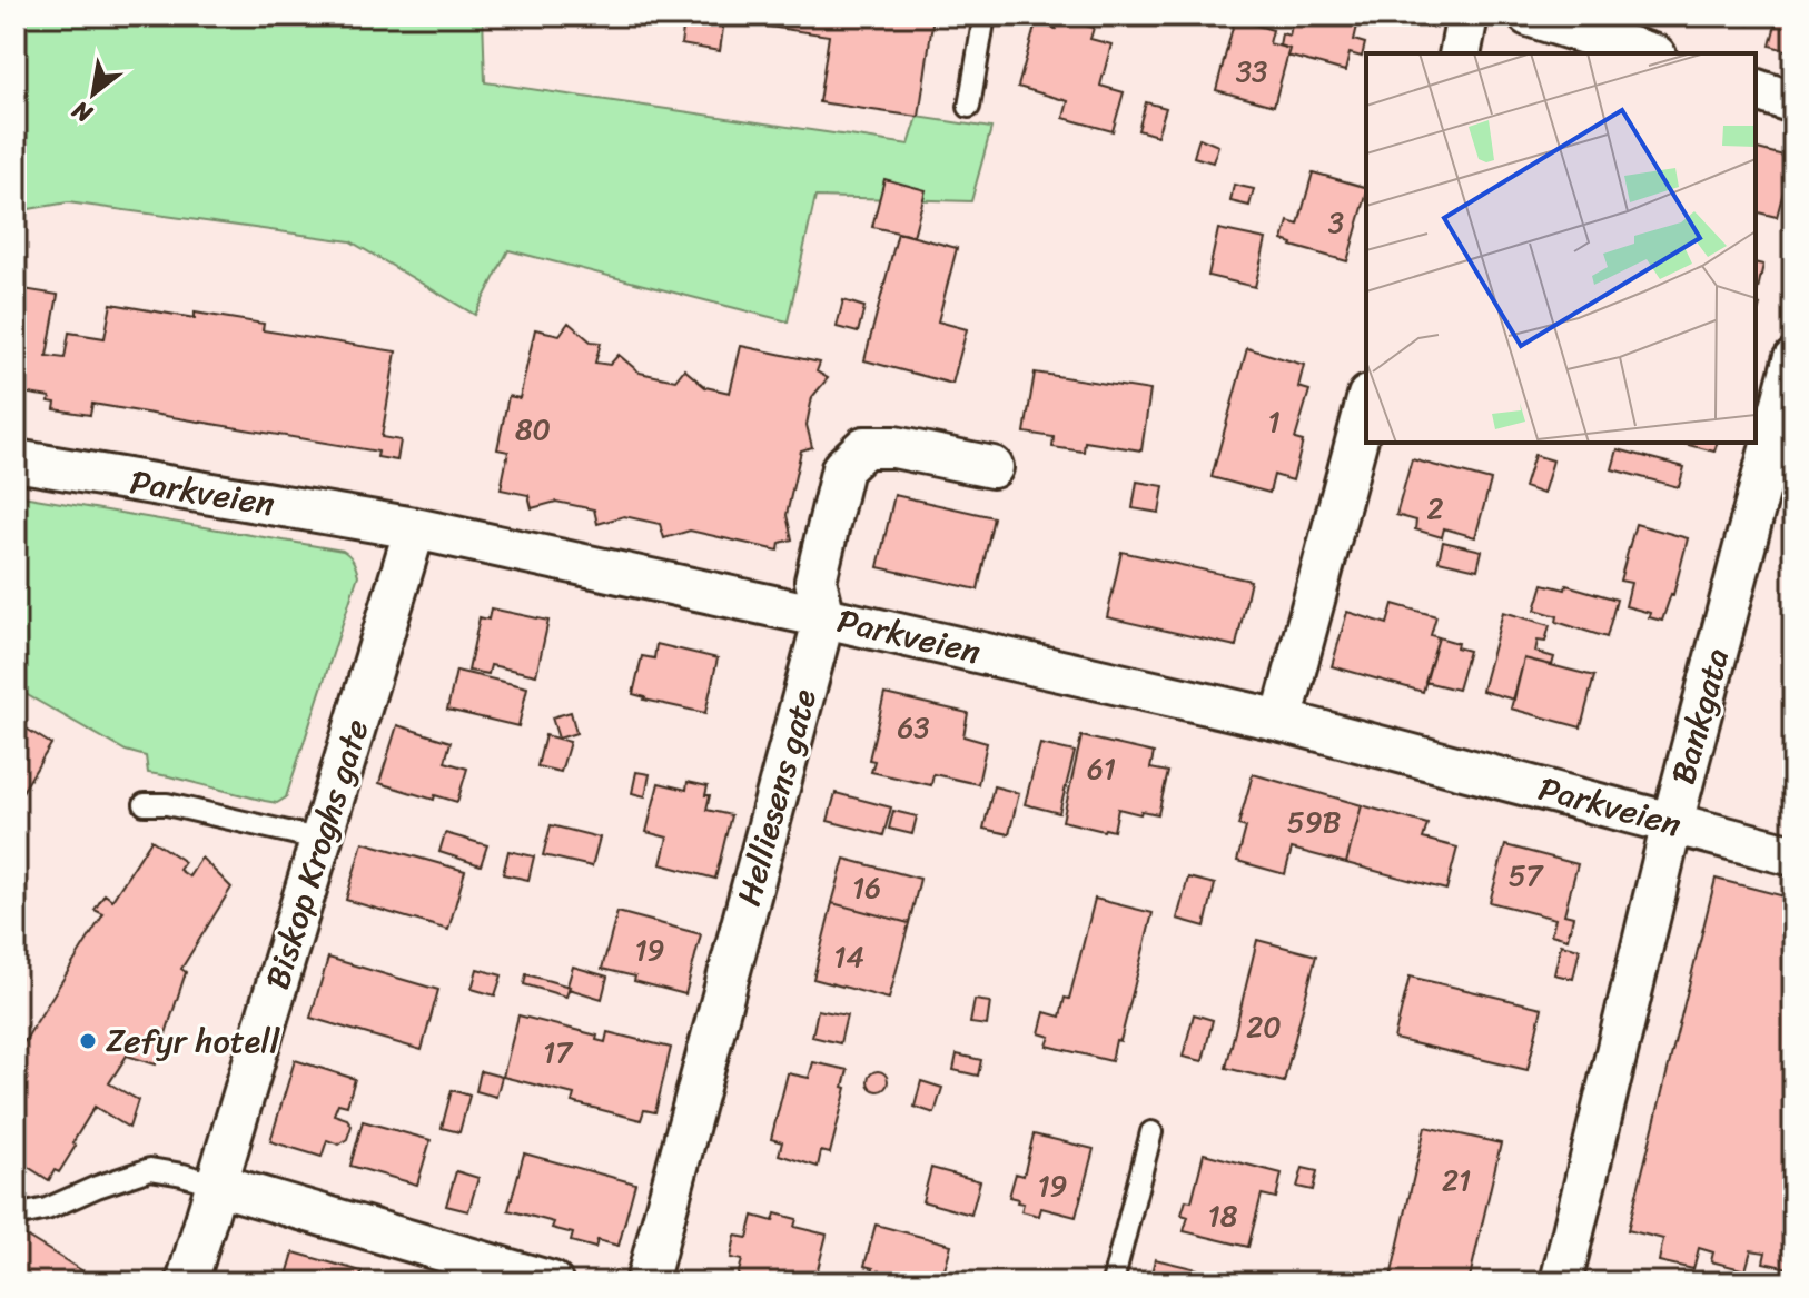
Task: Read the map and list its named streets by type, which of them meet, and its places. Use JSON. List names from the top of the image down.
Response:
{
  "streets": {
    "street": [
      "Parkveien",
      "Bankgata",
      "Helliesens gate",
      "Biskop Kroghs gate"
    ]
  },
  "crossings": [
    ["Parkveien", "Bankgata"],
    ["Parkveien", "Helliesens gate"],
    ["Parkveien", "Biskop Kroghs gate"]
  ],
  "places": ["Zefyr hotell"],
  "house_numbers": [
    "33",
    "3",
    "1",
    "80",
    "2",
    "63",
    "61",
    "59B",
    "57",
    "16",
    "19",
    "14",
    "20",
    "17",
    "21",
    "19",
    "18"
  ],
  "north": "bottom left"
}
